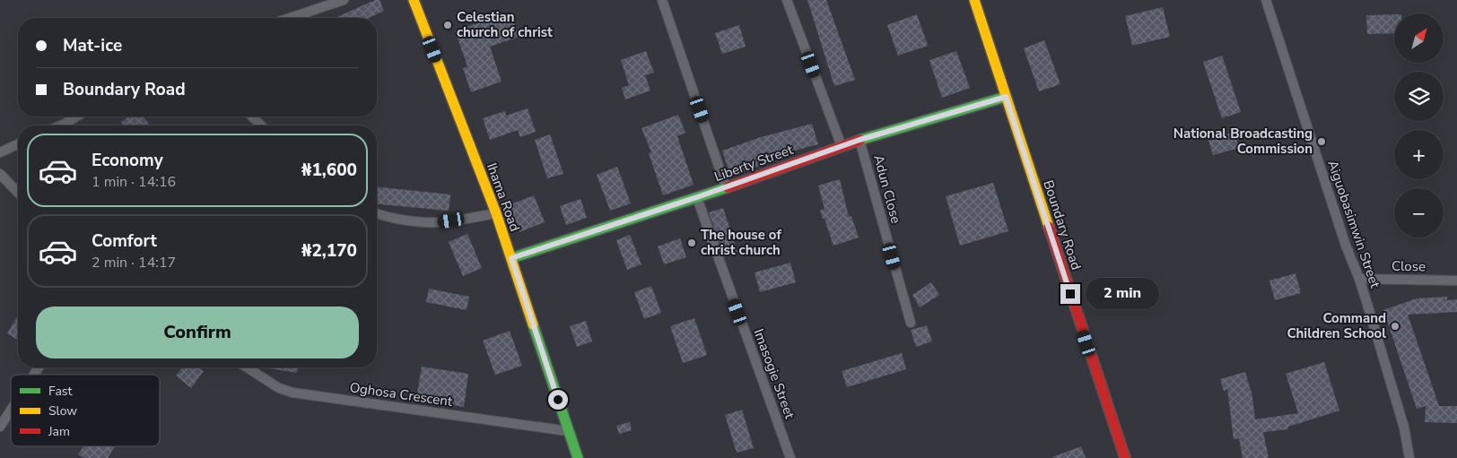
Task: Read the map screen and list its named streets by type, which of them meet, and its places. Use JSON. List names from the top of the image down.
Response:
{
  "streets": {
    "street": [
      "Liberty Street",
      "Adun Close",
      "Ihama Road",
      "Aiguobasimwin Street",
      "Boundary Road",
      "Close",
      "Imasogie Street",
      "Oghosa Crescent"
    ]
  },
  "crossings": [
    ["Liberty Street", "Adun Close"],
    ["Liberty Street", "Ihama Road"],
    ["Liberty Street", "Boundary Road"],
    ["Liberty Street", "Imasogie Street"],
    ["Ihama Road", "Oghosa Crescent"],
    ["Aiguobasimwin Street", "Close"]
  ],
  "places": [
    "Celestian church of christ",
    "National Broadcasting Commission",
    "The house of christ church",
    "Command Children School"
  ],
  "legend": ["Fast", "Slow", "Jam"],
  "north": "top right",
  "page": {
    "map_buttons": ["+", "−"],
    "banner": ["Mat-ice", "Boundary Road"],
    "list": [
      {
        "name": "Economy",
        "note": "1 min · 14:16",
        "value": "₦1,600"
      },
      {
        "name": "Comfort",
        "note": "2 min · 14:17",
        "value": "₦2,170"
      }
    ],
    "bubble": "2 min",
    "buttons": "Confirm"
  }
}
